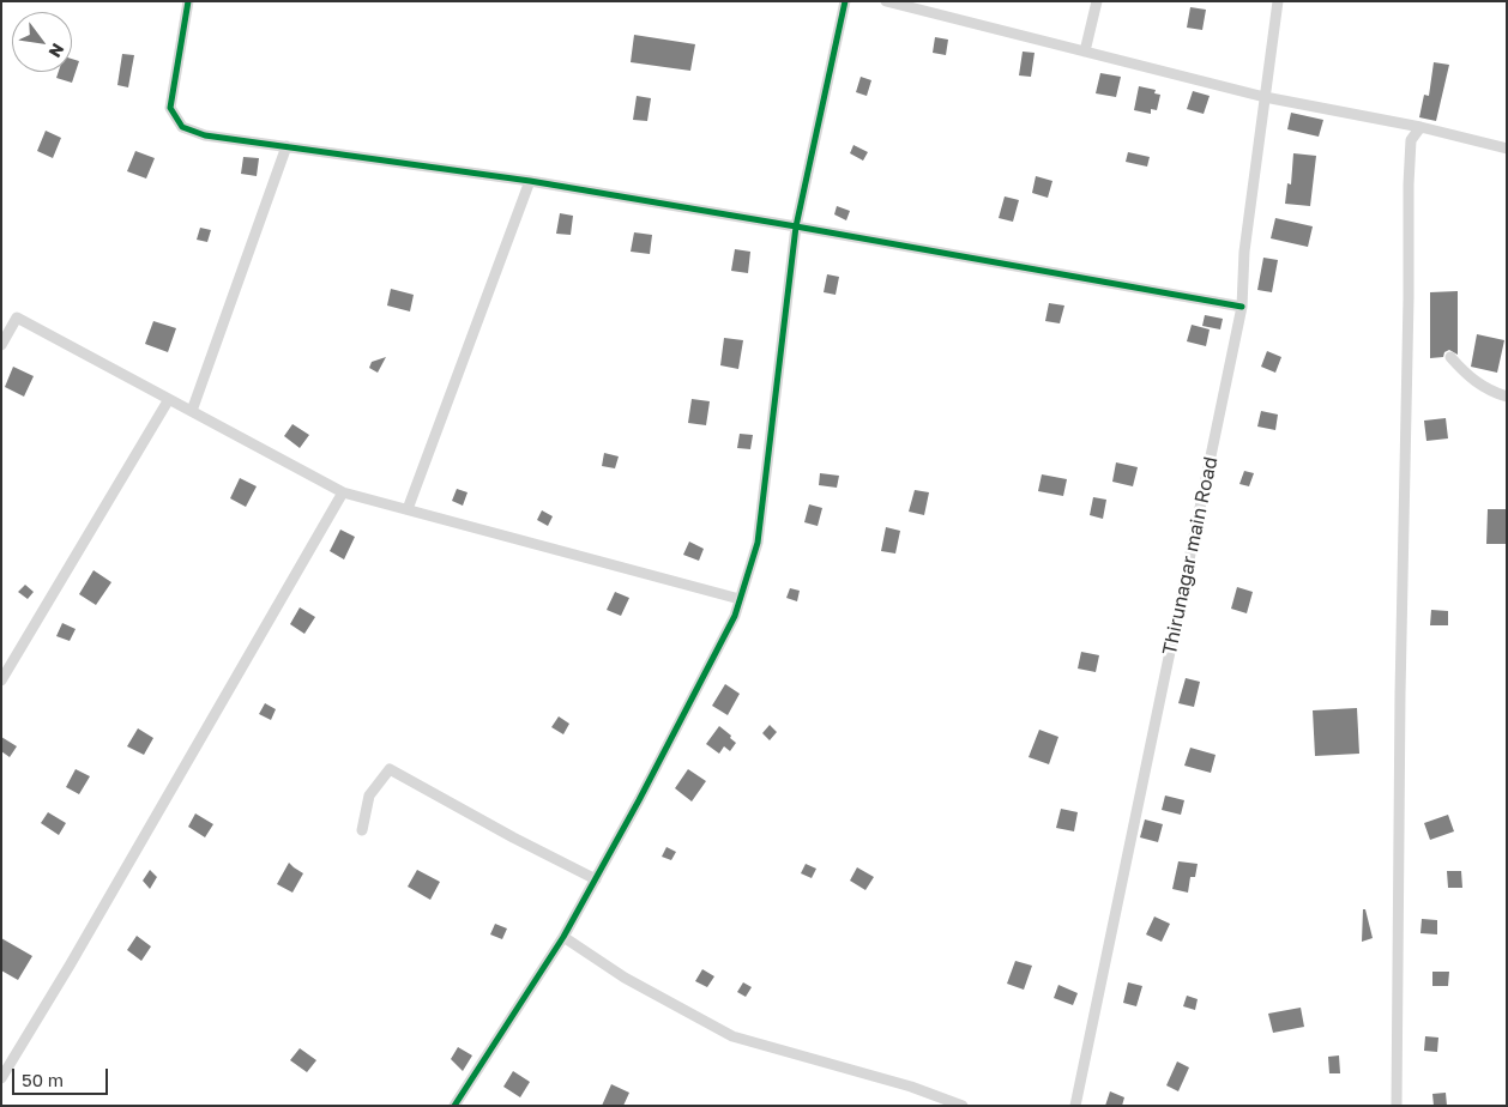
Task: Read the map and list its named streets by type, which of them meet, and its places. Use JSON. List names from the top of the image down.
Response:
{
  "streets": {
    "street": ["Thirunagar main Road"]
  },
  "scale_bar": "50 m",
  "north": "bottom right"
}
